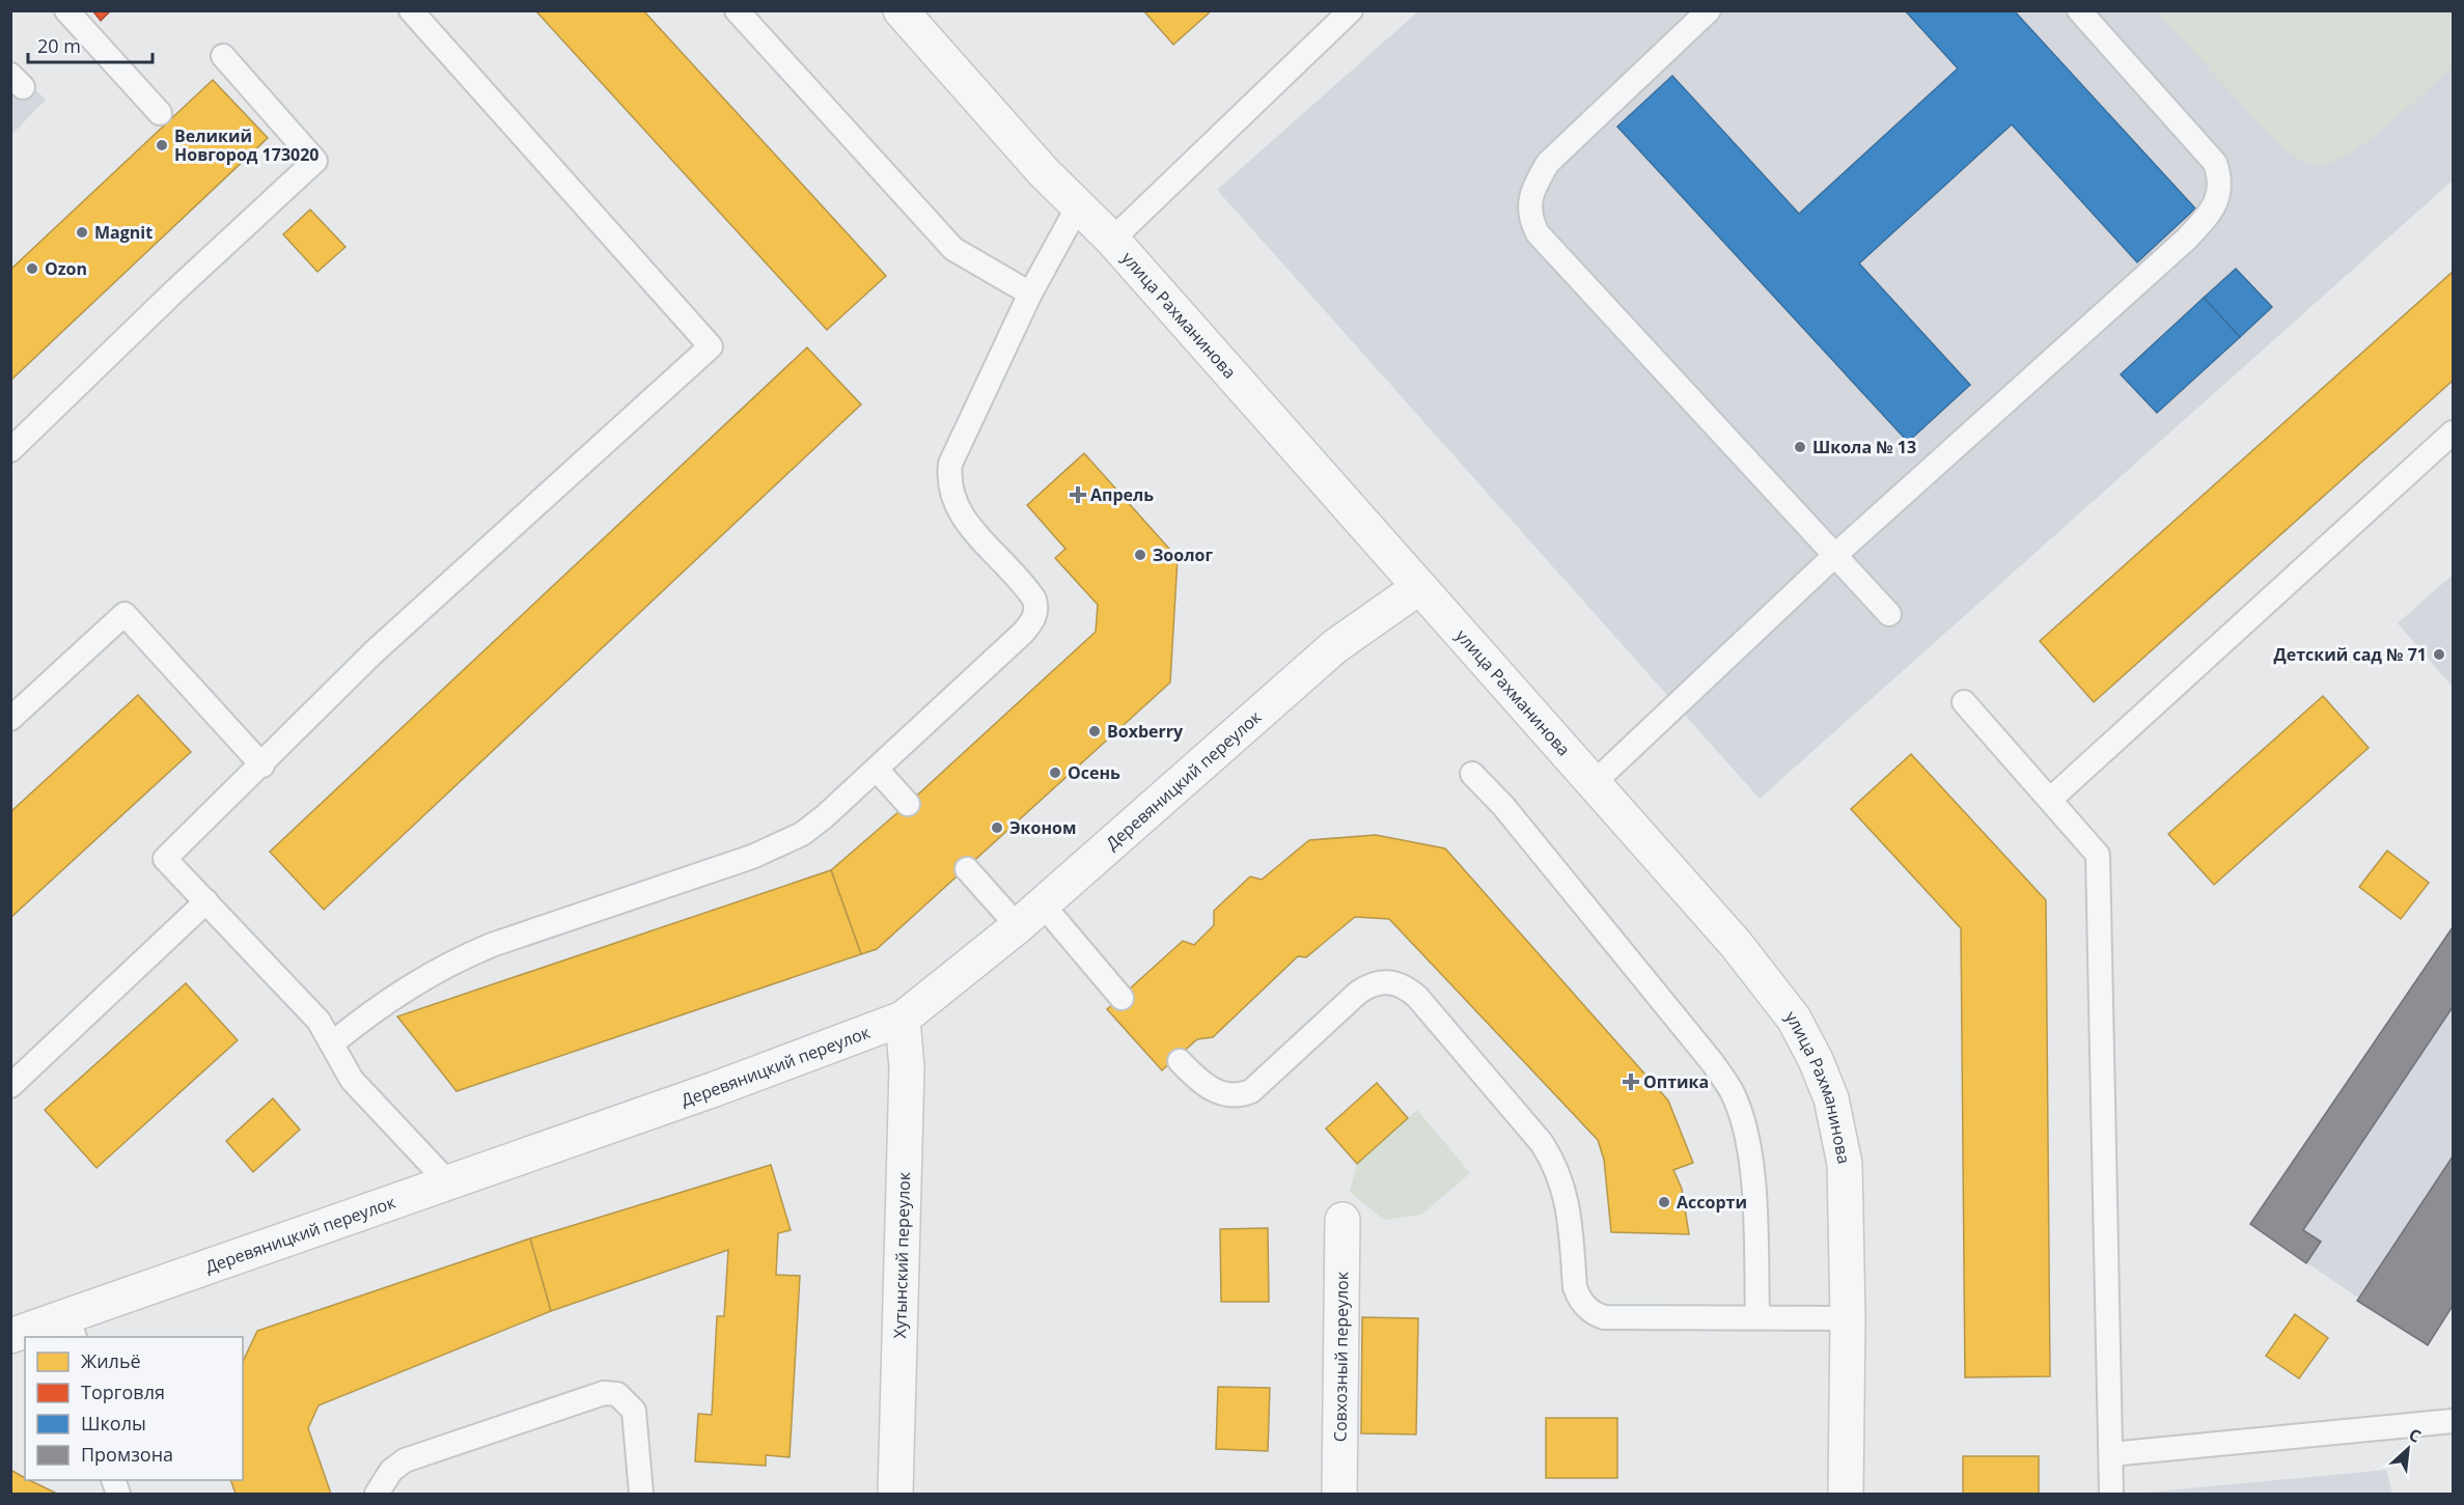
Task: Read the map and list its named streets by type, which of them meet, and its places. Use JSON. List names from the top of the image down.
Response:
{
  "streets": {
    "street": [
      "улица Рахманинова",
      "Деревяницкий переулок",
      "Хутынский переулок",
      "Совхозный переулок"
    ]
  },
  "crossings": [
    ["улица Рахманинова", "Деревяницкий переулок"],
    ["Деревяницкий переулок", "Хутынский переулок"]
  ],
  "places": {
    "other": [
      "Великий Новгород 173020",
      "Magnit",
      "Ozon",
      "Школа № 13",
      "Зоолог",
      "Детский сад № 71",
      "Boxberry",
      "Осень",
      "Эконом",
      "Ассорти"
    ],
    "health": ["Апрель", "Оптика"]
  },
  "legend": [
    "Жильё",
    "Торговля",
    "Школы",
    "Промзона"
  ],
  "scale_bar": "20 m",
  "north": "top right"
}
